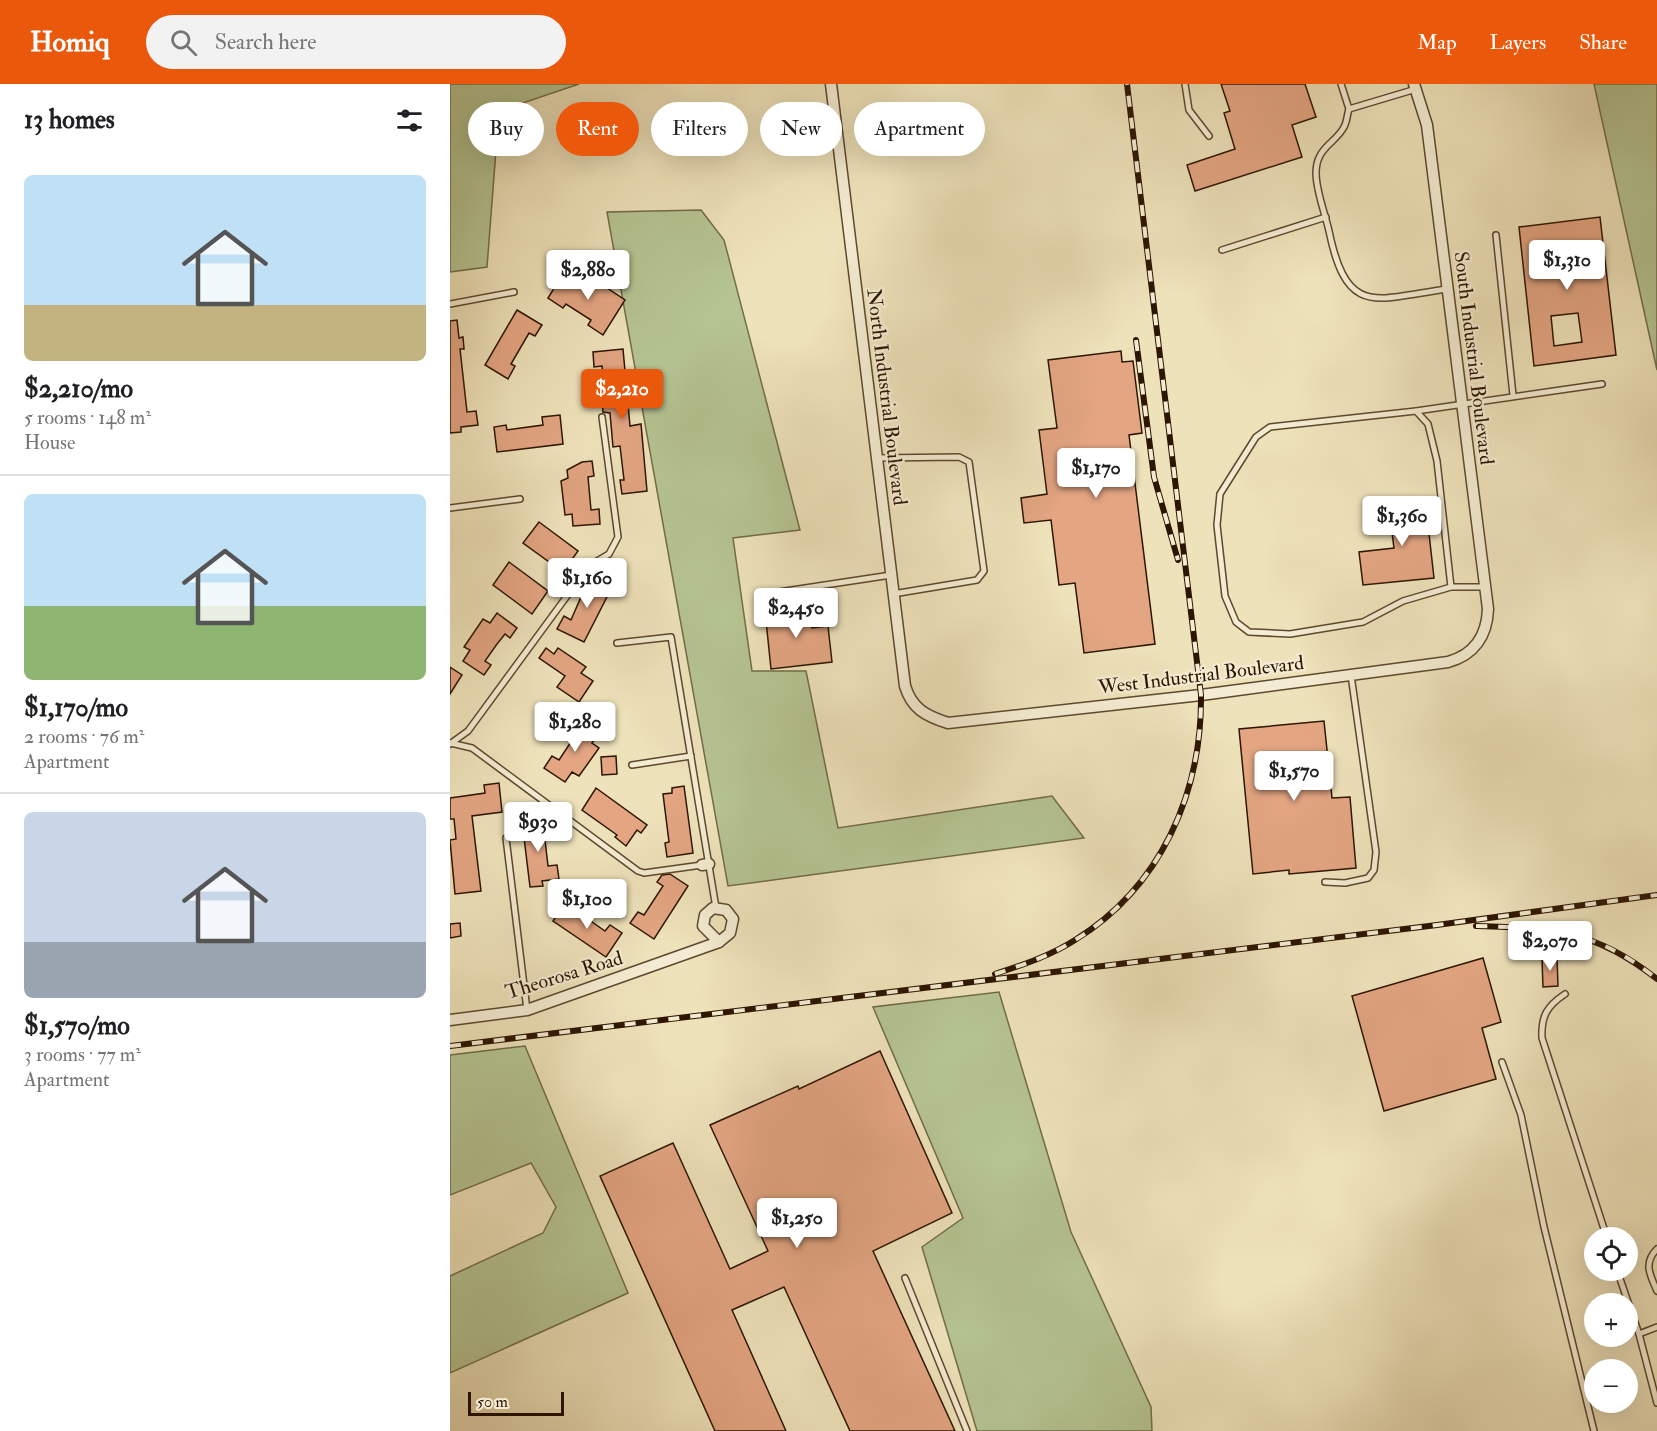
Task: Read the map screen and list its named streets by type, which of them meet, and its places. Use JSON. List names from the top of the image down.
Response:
{
  "streets": {
    "street": [
      "South Industrial Boulevard",
      "North Industrial Boulevard",
      "West Industrial Boulevard",
      "Theorosa Road"
    ]
  },
  "crossings": [
    ["South Industrial Boulevard", "West Industrial Boulevard"],
    ["North Industrial Boulevard", "West Industrial Boulevard"]
  ],
  "scale_bar": "50 m",
  "page": {
    "header": "Homiq",
    "search": "Search here",
    "nav": ["Map", "Layers", "Share"],
    "heading": "13 homes",
    "chip": [
      "Buy",
      "Rent",
      "Filters",
      "New",
      "Apartment"
    ],
    "list": [
      {
        "name": "$2,210/mo",
        "note": "5 rooms · 148 m² · House"
      },
      {
        "name": "$1,170/mo",
        "note": "2 rooms · 76 m² · Apartment"
      },
      {
        "name": "$1,570/mo",
        "note": "3 rooms · 77 m² · Apartment"
      }
    ],
    "price": [
      "$1,310",
      "$2,880",
      "$2,210",
      "$1,170",
      "$1,360",
      "$1,160",
      "$2,450",
      "$1,280",
      "$1,570",
      "$930",
      "$1,100",
      "$2,070",
      "$1,250"
    ],
    "map_buttons": ["+", "−"],
    "scale": "50 m"
  }
}
